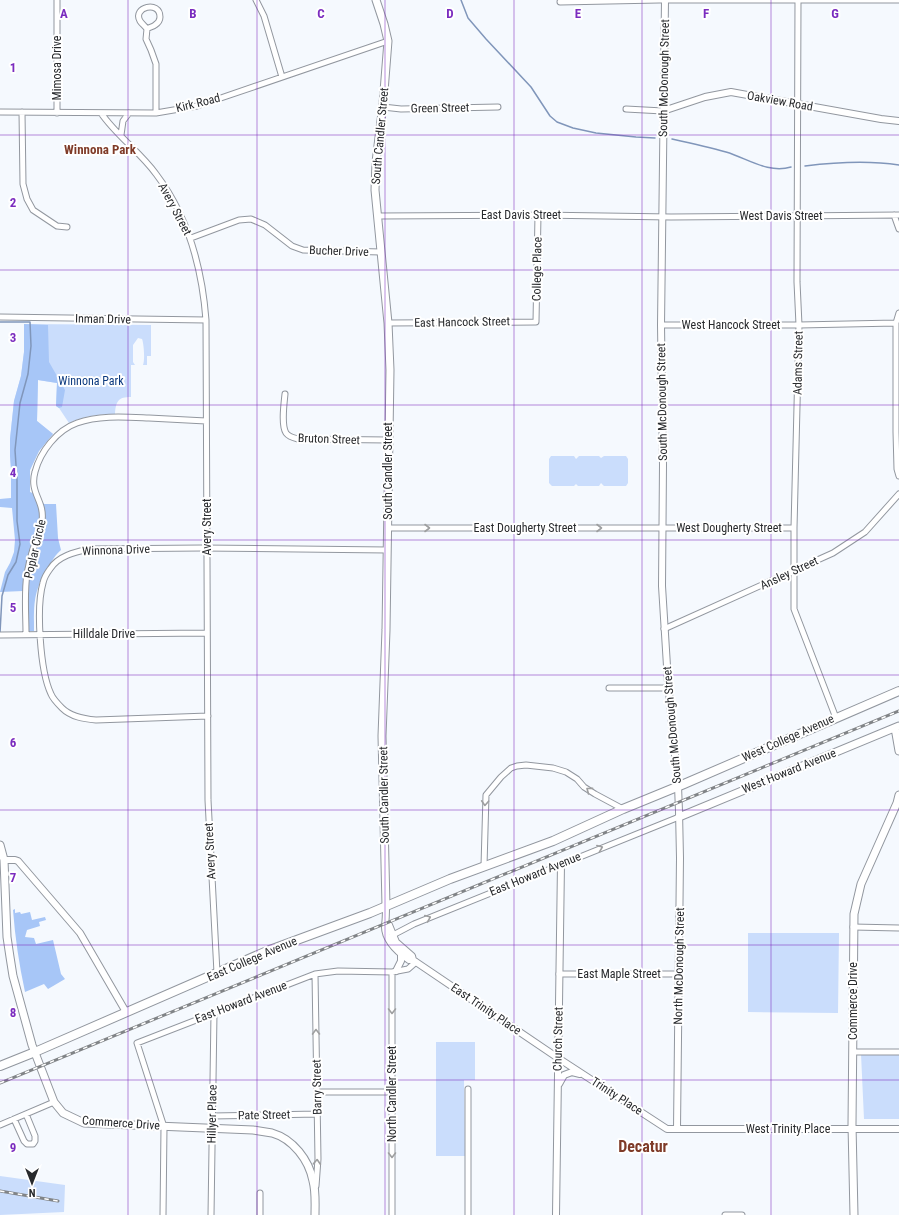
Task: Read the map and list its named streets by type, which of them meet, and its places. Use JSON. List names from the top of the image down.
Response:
{
  "streets": {
    "main road": [
      "South Candler Street",
      "West College Avenue",
      "West Howard Avenue",
      "East College Avenue",
      "Commerce Drive"
    ],
    "street": [
      "Mimosa Drive",
      "South McDonough Street",
      "Oakview Road",
      "Kirk Road",
      "Green Street",
      "Avery Street",
      "East Davis Street",
      "West Davis Street",
      "Bucher Drive",
      "College Place",
      "Inman Drive",
      "East Hancock Street",
      "West Hancock Street",
      "Adams Street",
      "Bruton Street",
      "East Dougherty Street",
      "West Dougherty Street",
      "Poplar Circle",
      "Winnona Drive",
      "Ansley Street",
      "Hilldale Drive",
      "East Howard Avenue",
      "North McDonough Street",
      "East Maple Street",
      "East Trinity Place",
      "Church Street",
      "Barry Street",
      "North Candler Street",
      "Trinity Place",
      "Hillyer Place",
      "Pate Street",
      "West Trinity Place"
    ]
  },
  "crossings": [
    ["Mimosa Drive", "Kirk Road"],
    ["South McDonough Street", "Oakview Road"],
    ["South McDonough Street", "East Davis Street"],
    ["South McDonough Street", "West Davis Street"],
    ["South McDonough Street", "West Hancock Street"],
    ["South McDonough Street", "East Dougherty Street"],
    ["South McDonough Street", "West Dougherty Street"],
    ["South McDonough Street", "Ansley Street"],
    ["South McDonough Street", "West College Avenue"],
    ["South McDonough Street", "East College Avenue"],
    ["South McDonough Street", "North McDonough Street"],
    ["Oakview Road", "Adams Street"],
    ["Kirk Road", "South Candler Street"],
    ["Kirk Road", "Avery Street"],
    ["Green Street", "South Candler Street"],
    ["South Candler Street", "East Davis Street"],
    ["South Candler Street", "Bucher Drive"],
    ["South Candler Street", "East Hancock Street"],
    ["South Candler Street", "Bruton Street"],
    ["South Candler Street", "East Dougherty Street"],
    ["South Candler Street", "Winnona Drive"],
    ["South Candler Street", "East College Avenue"],
    ["South Candler Street", "East Trinity Place"],
    ["Avery Street", "Bucher Drive"],
    ["Avery Street", "Inman Drive"],
    ["Avery Street", "Poplar Circle"],
    ["Avery Street", "Winnona Drive"],
    ["Avery Street", "Hilldale Drive"],
    ["Avery Street", "East College Avenue"],
    ["East Davis Street", "West Davis Street"],
    ["East Davis Street", "College Place"],
    ["West Davis Street", "Adams Street"],
    ["College Place", "East Hancock Street"],
    ["West Hancock Street", "Adams Street"],
    ["Adams Street", "West Dougherty Street"],
    ["Adams Street", "Ansley Street"],
    ["Adams Street", "West College Avenue"],
    ["East Dougherty Street", "West Dougherty Street"],
    ["Poplar Circle", "Hilldale Drive"],
    ["Winnona Drive", "Hilldale Drive"],
    ["West College Avenue", "East College Avenue"],
    ["West Howard Avenue", "East Howard Avenue"],
    ["West Howard Avenue", "North McDonough Street"],
    ["East Howard Avenue", "North McDonough Street"],
    ["East Howard Avenue", "Commerce Drive"],
    ["East Howard Avenue", "East Trinity Place"],
    ["East Howard Avenue", "Church Street"],
    ["East Howard Avenue", "Barry Street"],
    ["East Howard Avenue", "North Candler Street"],
    ["East Howard Avenue", "Hillyer Place"],
    ["East College Avenue", "Commerce Drive"],
    ["North McDonough Street", "East Maple Street"],
    ["North McDonough Street", "Trinity Place"],
    ["North McDonough Street", "West Trinity Place"],
    ["East Maple Street", "Church Street"],
    ["Commerce Drive", "Barry Street"],
    ["Commerce Drive", "Hillyer Place"],
    ["Commerce Drive", "West Trinity Place"],
    ["East Trinity Place", "Church Street"],
    ["East Trinity Place", "Trinity Place"],
    ["Church Street", "Trinity Place"],
    ["Barry Street", "Pate Street"],
    ["Trinity Place", "West Trinity Place"],
    ["Hillyer Place", "Pate Street"]
  ],
  "one_way": [
    "East Dougherty Street",
    "East Howard Avenue",
    "Barry Street",
    "North Candler Street"
  ],
  "districts": ["Winnona Park", "Decatur"],
  "parks": ["Winnona Park"],
  "north": "bottom",
  "grid": {
    "columns": [
      "A",
      "B",
      "C",
      "D",
      "E",
      "F",
      "G"
    ],
    "rows": [
      "1",
      "2",
      "3",
      "4",
      "5",
      "6",
      "7",
      "8",
      "9"
    ]
  }
}
